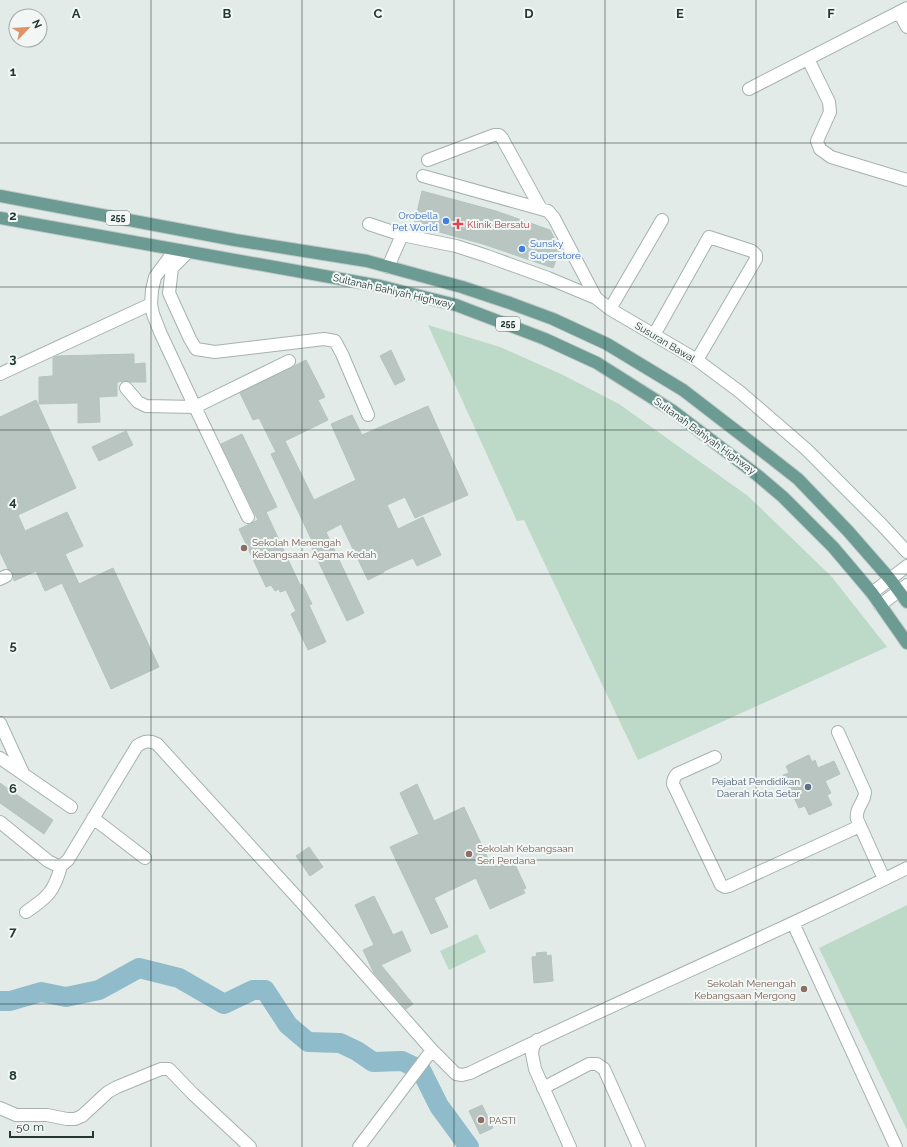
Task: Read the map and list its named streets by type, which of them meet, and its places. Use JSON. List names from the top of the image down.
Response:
{
  "streets": {
    "main road": ["255", "Sultanah Bahiyah Highway"],
    "street": ["Susuran Bawal"]
  },
  "places": {
    "other": [
      "Orobella Pet World",
      "Sunsky Superstore",
      "Sekolah Menengah Kebangsaan Agama Kedah",
      "Pejabat Pendidikan Daerah Kota Setar",
      "Sekolah Kebangsaan Seri Perdana",
      "Sekolah Menengah Kebangsaan Mergong",
      "PASTI"
    ],
    "health": ["Klinik Bersatu"]
  },
  "scale_bar": "50 m",
  "north": "top right",
  "grid": {
    "columns": [
      "A",
      "B",
      "C",
      "D",
      "E",
      "F"
    ],
    "rows": [
      "1",
      "2",
      "3",
      "4",
      "5",
      "6",
      "7",
      "8"
    ]
  }
}
